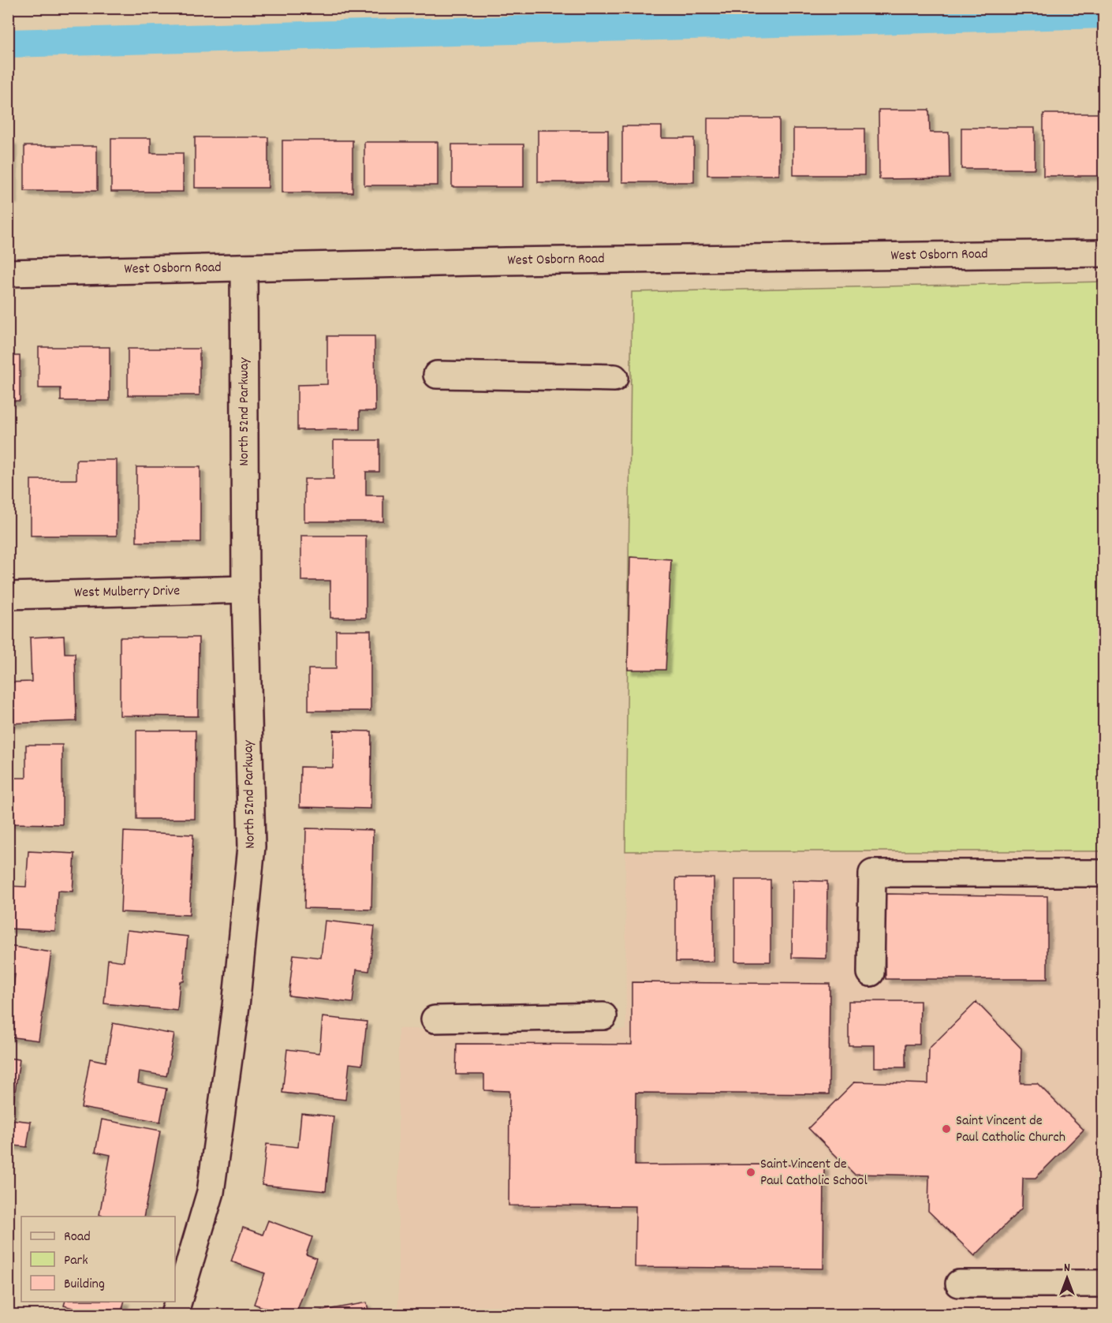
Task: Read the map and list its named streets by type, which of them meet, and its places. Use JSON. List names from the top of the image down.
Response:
{
  "streets": {
    "street": ["West Osborn Road", "North 52nd Parkway", "West Mulberry Drive"]
  },
  "crossings": [
    ["West Osborn Road", "North 52nd Parkway"],
    ["North 52nd Parkway", "West Mulberry Drive"]
  ],
  "places": ["Saint Vincent de Paul Catholic Church", "Saint Vincent de Paul Catholic School"],
  "legend": ["Road", "Park", "Building"],
  "north": "top"
}
